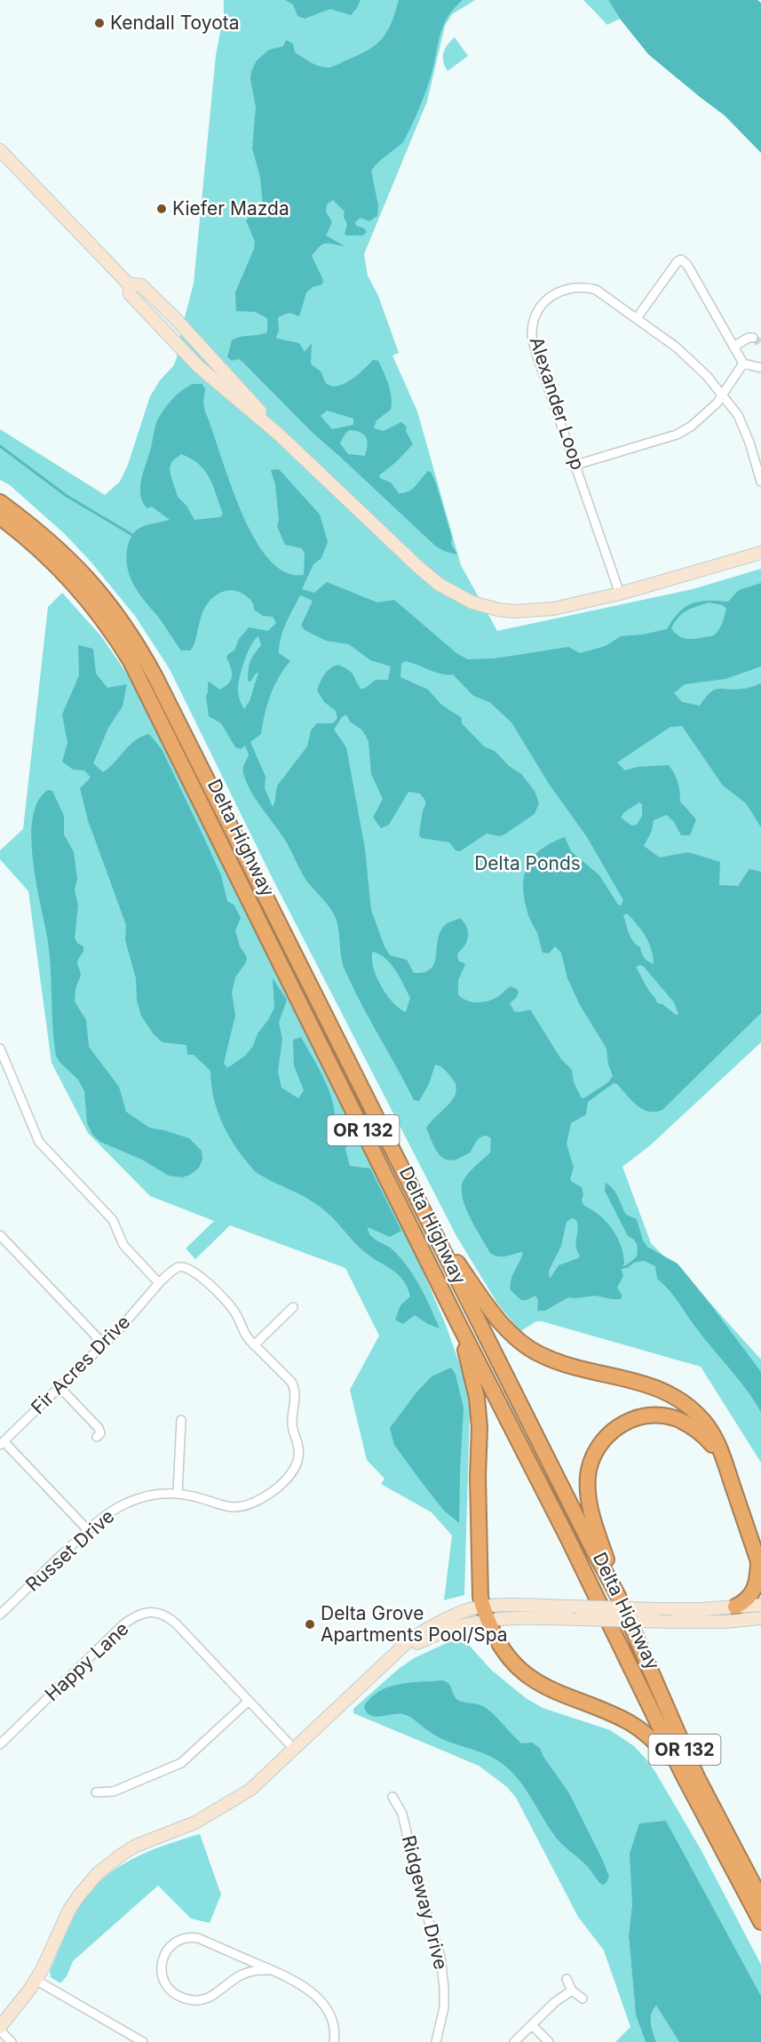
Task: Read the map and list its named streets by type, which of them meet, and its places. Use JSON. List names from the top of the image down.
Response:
{
  "streets": {
    "highway": ["Delta Highway", "OR 132"],
    "street": [
      "Alexander Loop",
      "Fir Acres Drive",
      "Russet Drive",
      "Happy Lane",
      "Ridgeway Drive"
    ]
  },
  "crossings": [
    ["Fir Acres Drive", "Russet Drive"]
  ],
  "parks": ["Delta Ponds"],
  "places": ["Kendall Toyota", "Kiefer Mazda", "Delta Grove Apartments Pool/Spa"]
}
